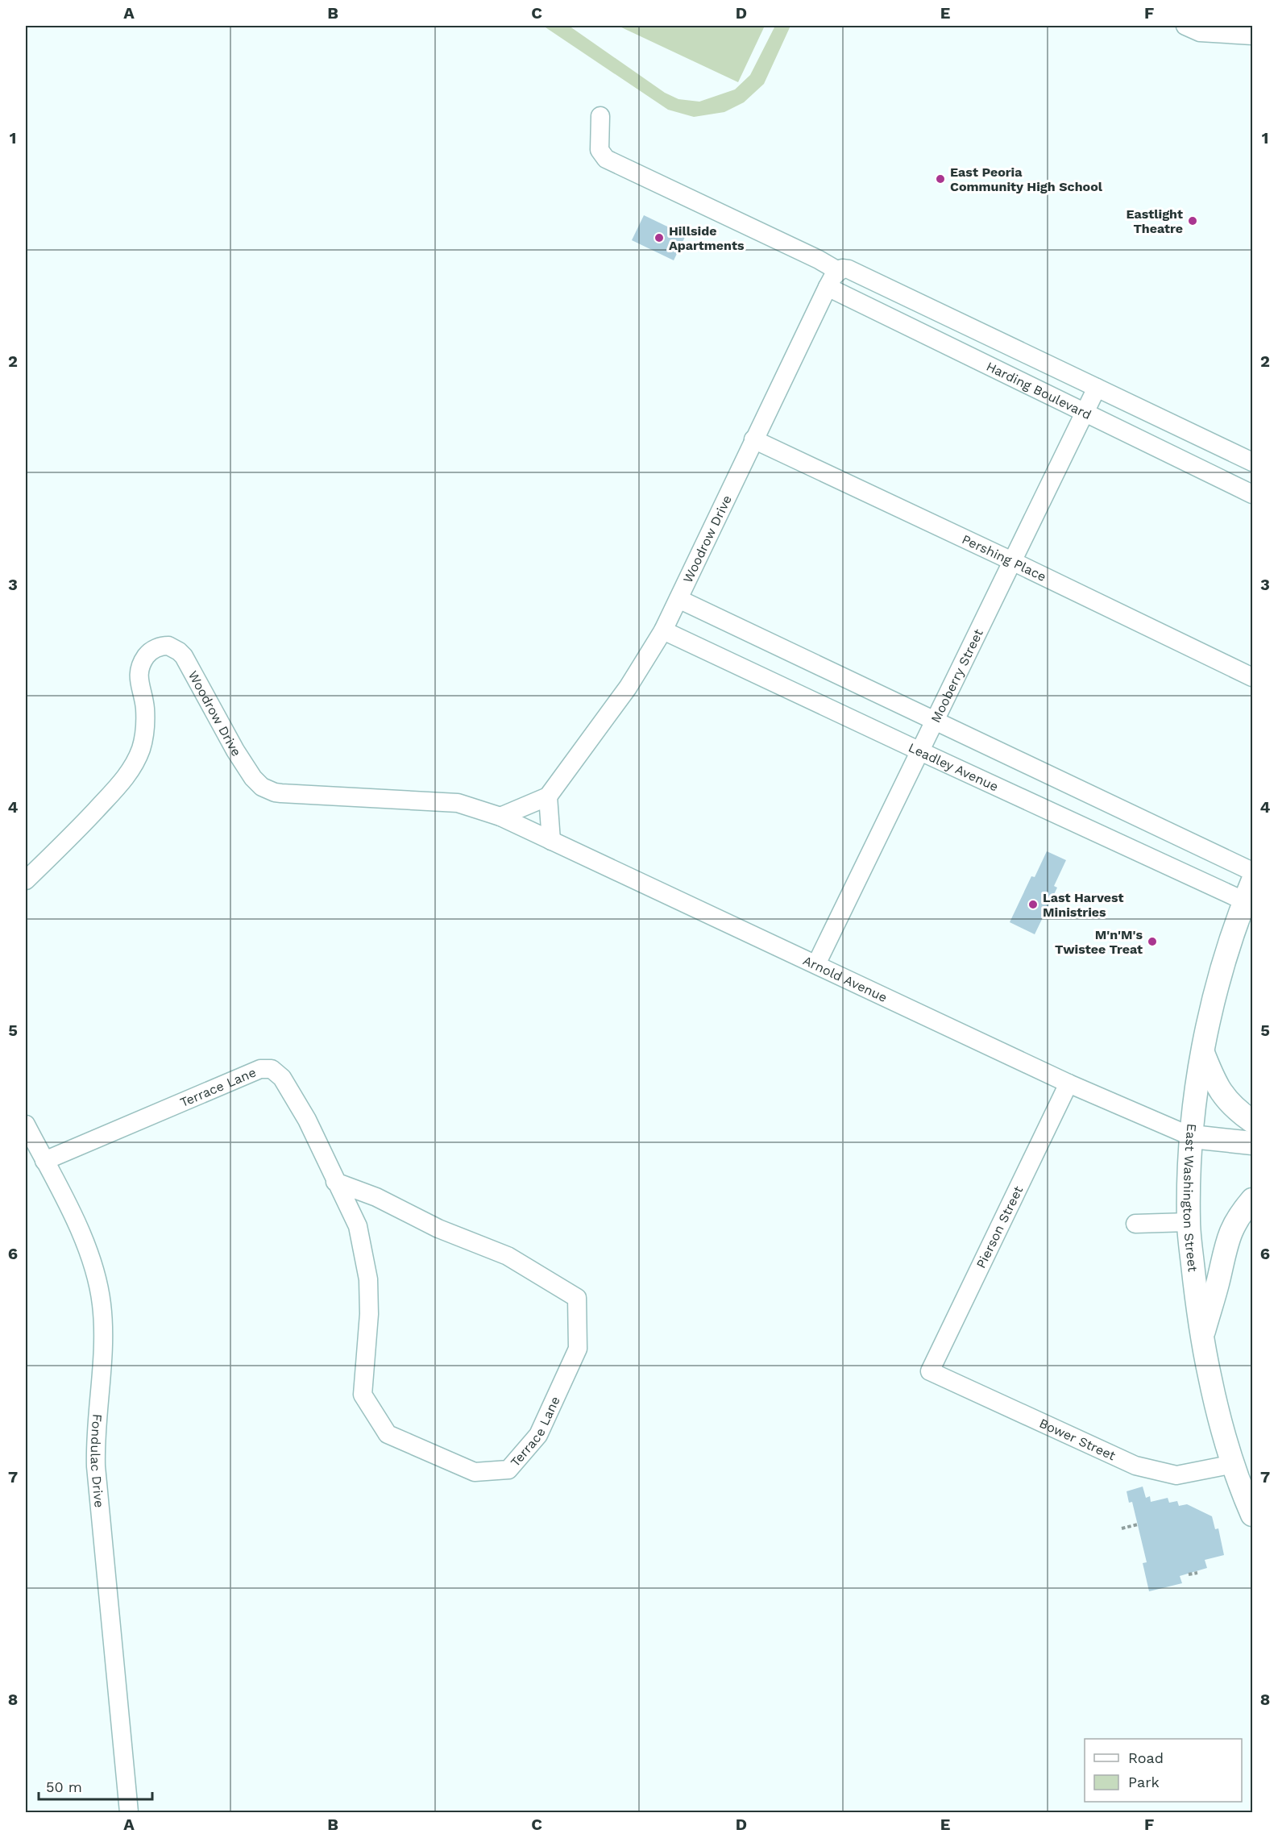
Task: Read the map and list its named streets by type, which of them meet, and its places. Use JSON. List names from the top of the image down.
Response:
{
  "streets": {
    "main road": ["East Washington Street"],
    "street": [
      "Harding Boulevard",
      "Woodrow Drive",
      "Pershing Place",
      "Mooberry Street",
      "Leadley Avenue",
      "Arnold Avenue",
      "Terrace Lane",
      "Pierson Street",
      "Bower Street",
      "Fondulac Drive"
    ]
  },
  "crossings": [
    ["Harding Boulevard", "Woodrow Drive"],
    ["Harding Boulevard", "Mooberry Street"],
    ["Woodrow Drive", "Pershing Place"],
    ["Woodrow Drive", "Leadley Avenue"],
    ["Woodrow Drive", "Arnold Avenue"],
    ["Pershing Place", "Mooberry Street"],
    ["Mooberry Street", "Leadley Avenue"],
    ["Mooberry Street", "Arnold Avenue"],
    ["Leadley Avenue", "East Washington Street"],
    ["Arnold Avenue", "East Washington Street"],
    ["Arnold Avenue", "Pierson Street"],
    ["Terrace Lane", "Fondulac Drive"],
    ["East Washington Street", "Bower Street"],
    ["Pierson Street", "Bower Street"]
  ],
  "places": [
    "East Peoria Community High School",
    "Eastlight Theatre",
    "Hillside Apartments",
    "Last Harvest Ministries",
    "M'n'M's Twistee Treat"
  ],
  "legend": ["Road", "Park"],
  "scale_bar": "50 m",
  "grid": {
    "columns": [
      "A",
      "B",
      "C",
      "D",
      "E",
      "F"
    ],
    "rows": [
      "1",
      "2",
      "3",
      "4",
      "5",
      "6",
      "7",
      "8"
    ]
  }
}
